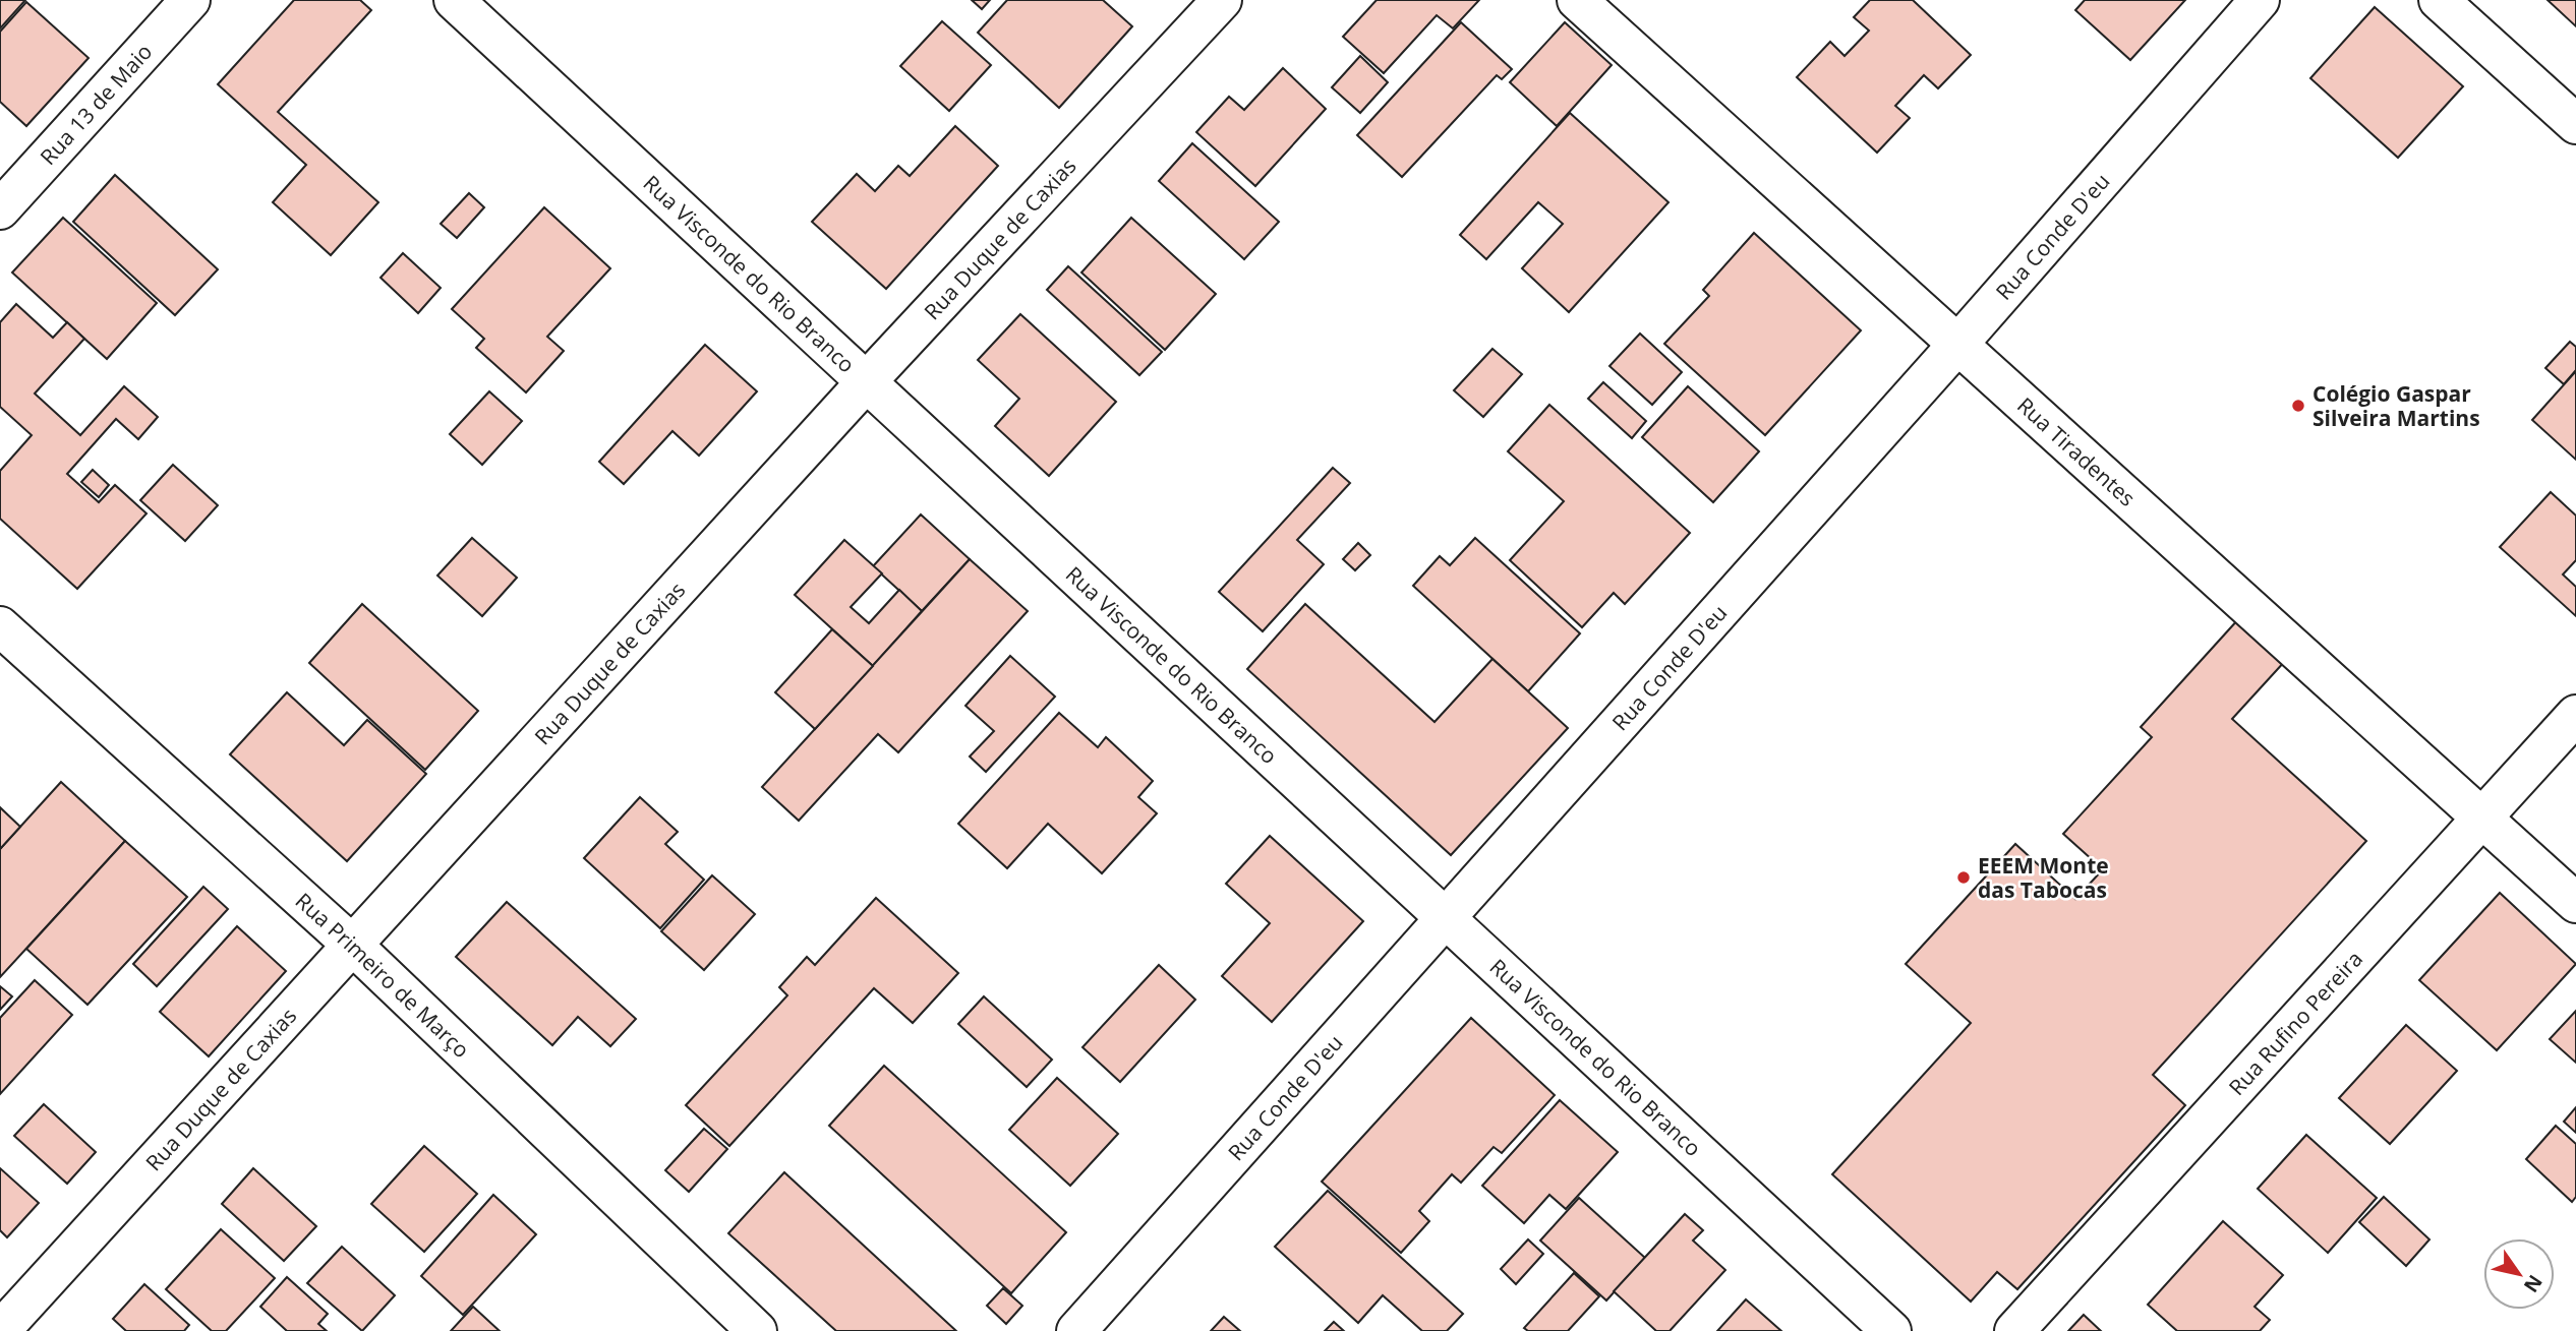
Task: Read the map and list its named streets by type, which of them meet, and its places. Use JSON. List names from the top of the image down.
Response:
{
  "streets": {
    "street": [
      "Rua 13 de Maio",
      "Rua Conde D'eu",
      "Rua Duque de Caxias",
      "Rua Visconde do Rio Branco",
      "Rua Tiradentes",
      "Rua Primeiro de Março",
      "Rua Rufino Pereira"
    ]
  },
  "crossings": [
    ["Rua Conde D'eu", "Rua Visconde do Rio Branco"],
    ["Rua Conde D'eu", "Rua Tiradentes"],
    ["Rua Duque de Caxias", "Rua Visconde do Rio Branco"],
    ["Rua Duque de Caxias", "Rua Primeiro de Março"],
    ["Rua Tiradentes", "Rua Rufino Pereira"]
  ],
  "places": ["Colégio Gaspar Silveira Martins", "EEEM Monte das Tabocas"],
  "north": "bottom right"
}
